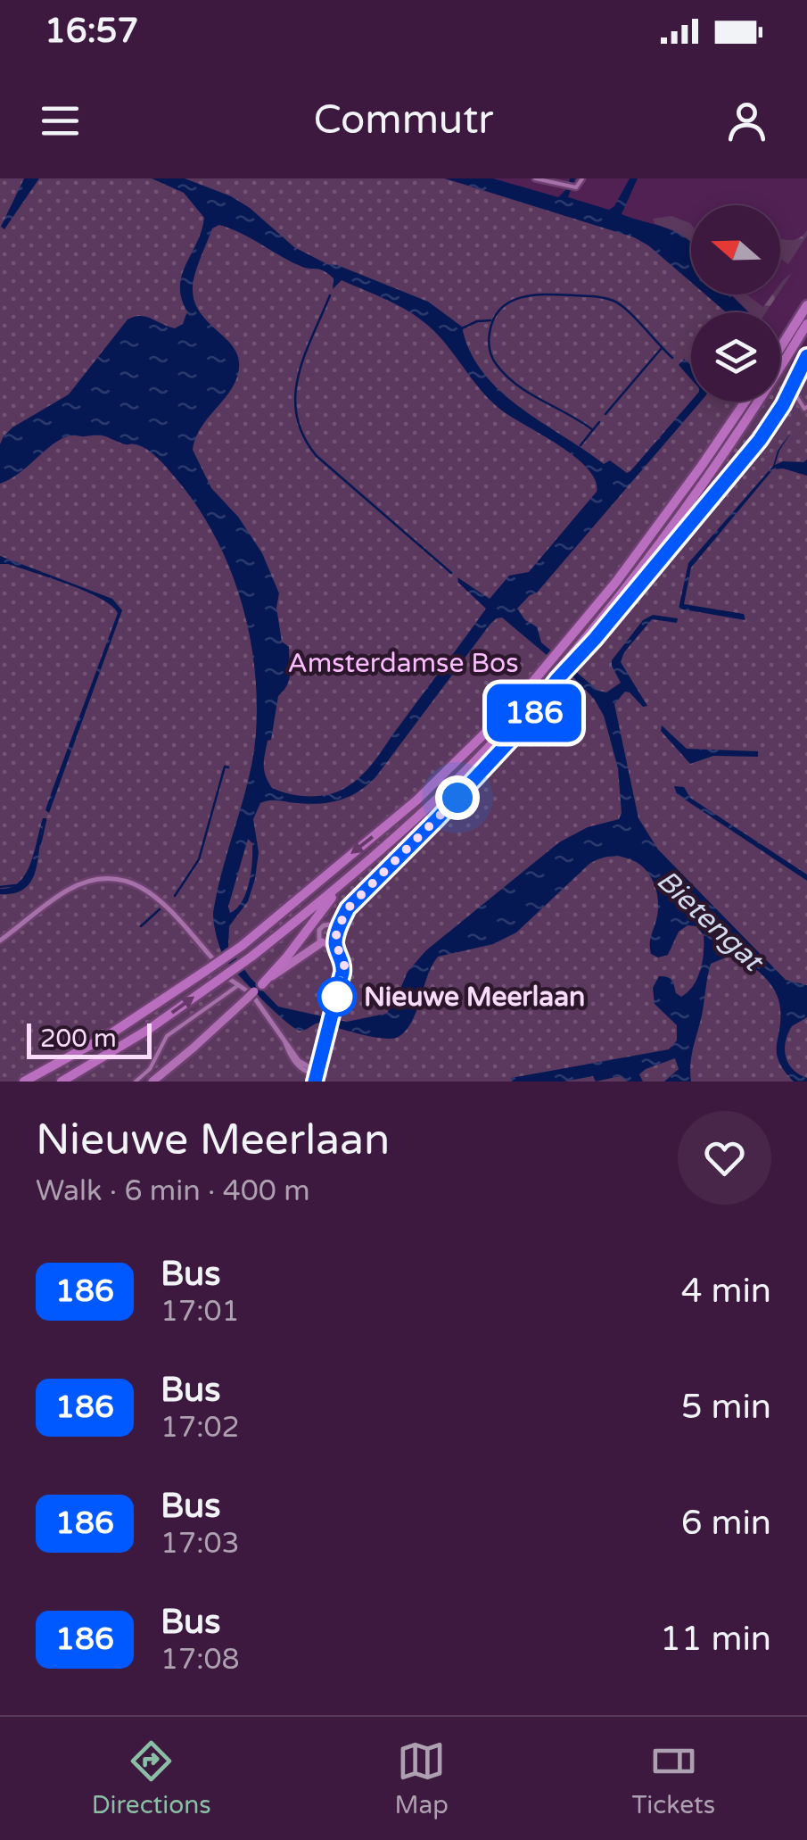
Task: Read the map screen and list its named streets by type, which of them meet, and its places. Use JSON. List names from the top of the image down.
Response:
{
  "water": ["Bietengat"],
  "parks": ["Amsterdamse Bos"],
  "places": ["Nieuwe Meerlaan"],
  "lines": ["bus line 186"],
  "scale_bar": "200 m",
  "north": "left",
  "page": {
    "status": "16:57",
    "header": "Commutr",
    "on_map": "186",
    "scale": "200 m",
    "heading": ["Nieuwe Meerlaan", "Walk · 6 min · 400 m"],
    "list": [
      {
        "mark": "186",
        "name": "Bus",
        "note": "17:01",
        "value": "4 min"
      },
      {
        "mark": "186",
        "name": "Bus",
        "note": "17:02",
        "value": "5 min"
      },
      {
        "mark": "186",
        "name": "Bus",
        "note": "17:03",
        "value": "6 min"
      },
      {
        "mark": "186",
        "name": "Bus",
        "note": "17:08",
        "value": "11 min"
      }
    ],
    "tabs": ["Directions", "Map", "Tickets"]
  }
}
